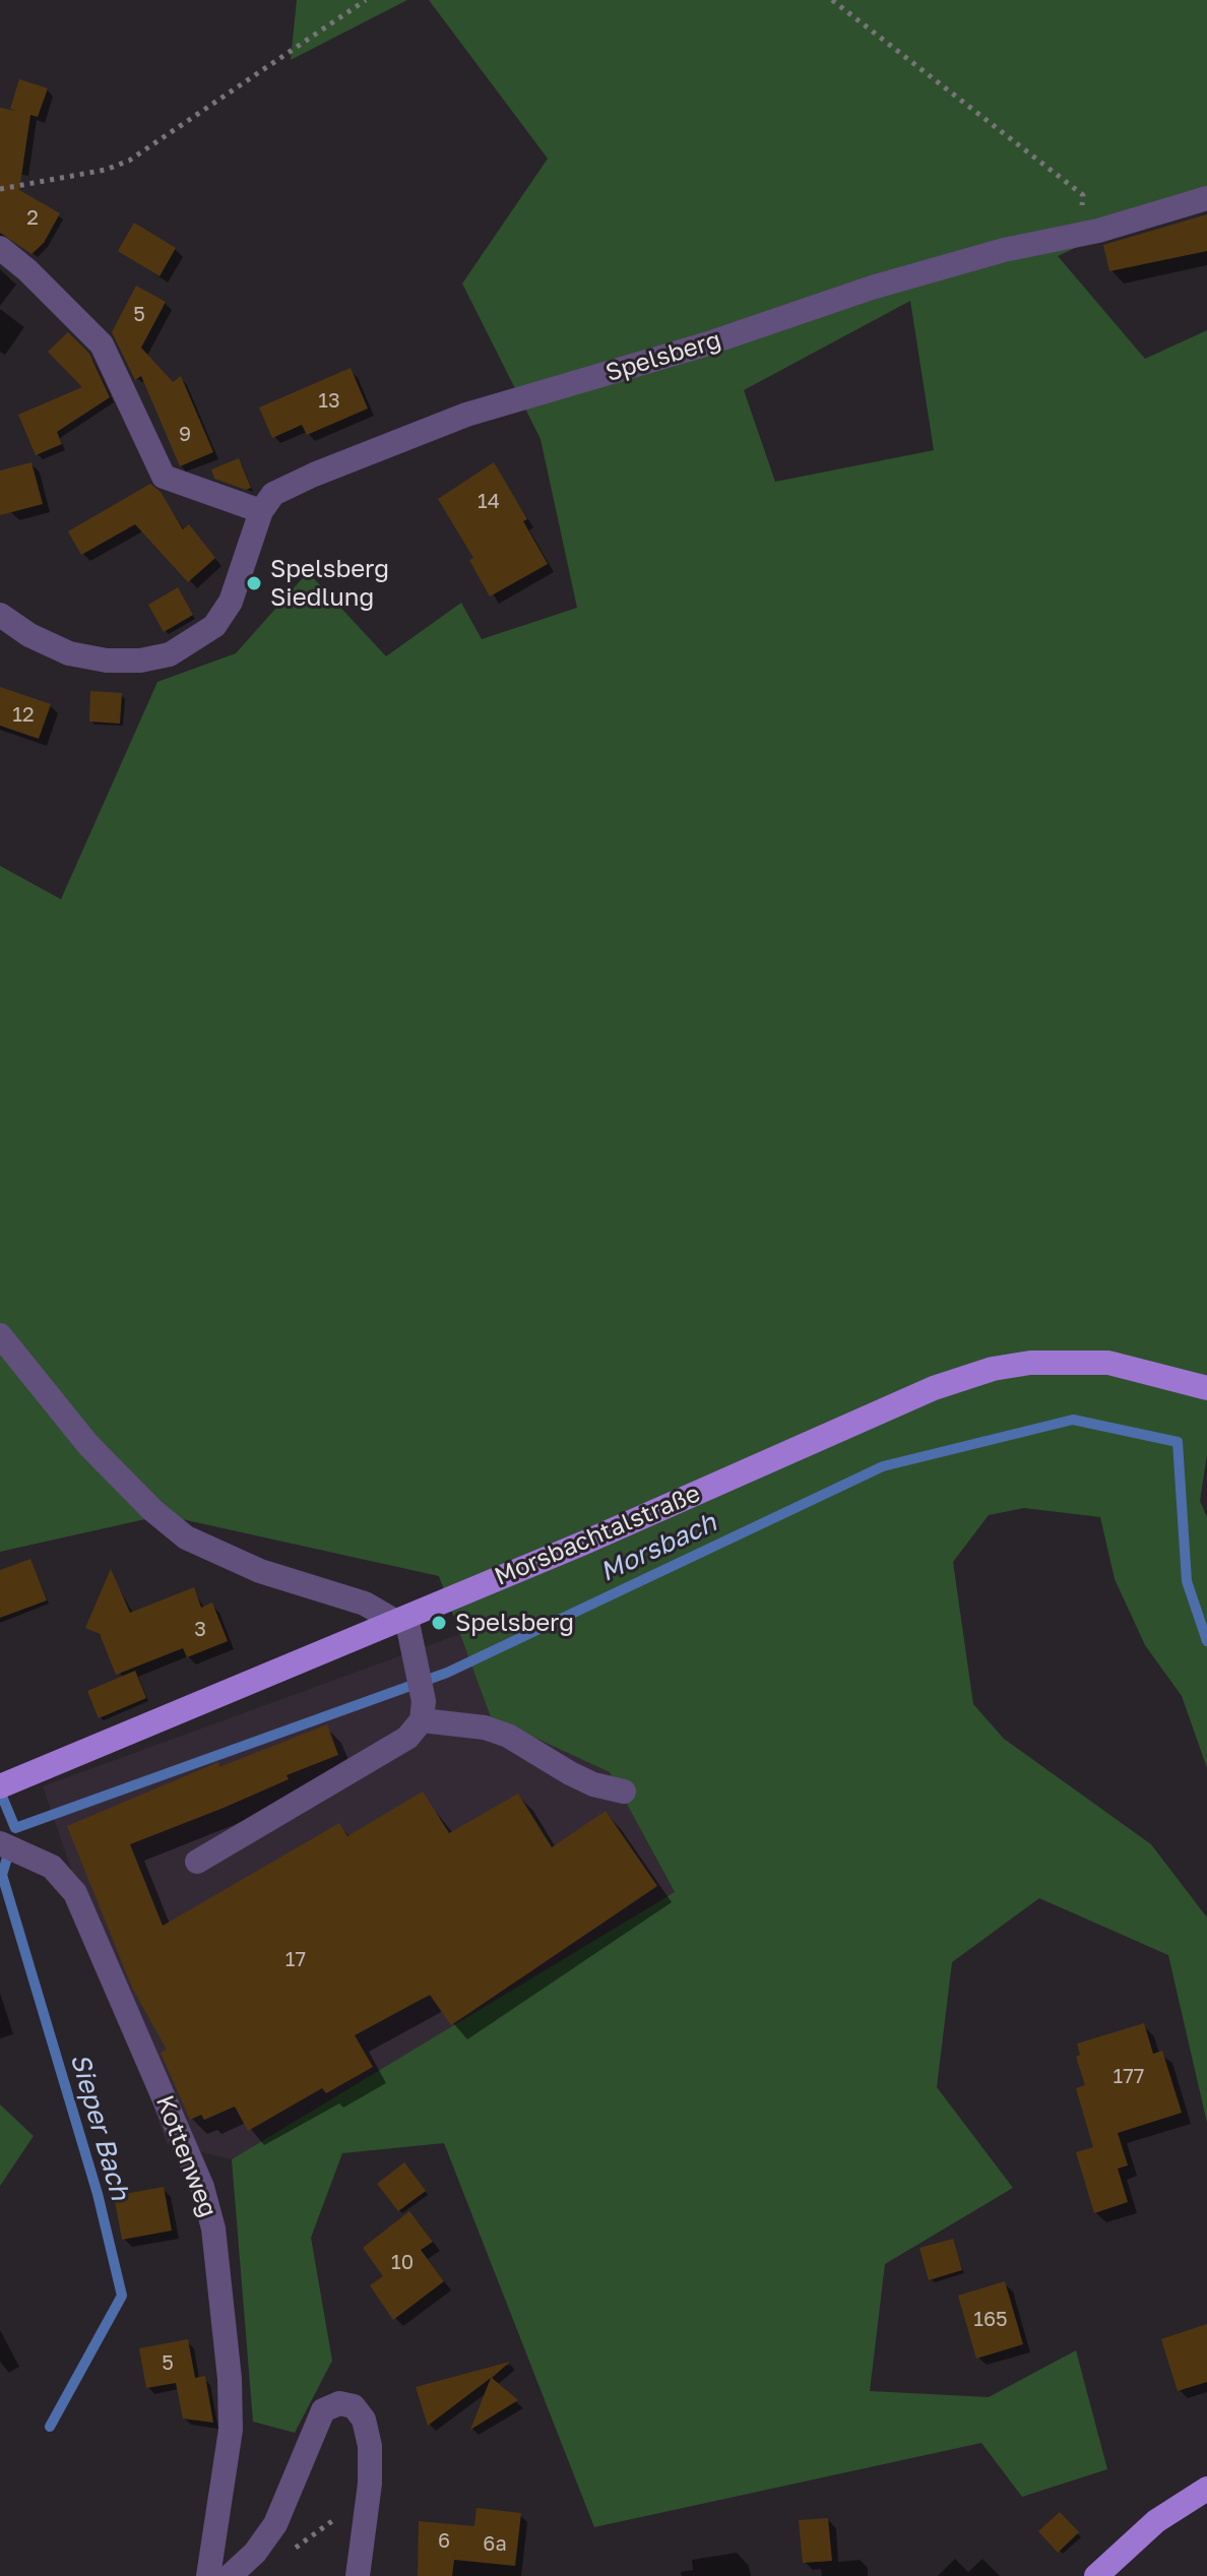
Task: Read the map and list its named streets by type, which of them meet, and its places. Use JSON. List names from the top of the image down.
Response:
{
  "streets": {
    "main road": ["Morsbachtalstraße"],
    "street": ["Spelsberg", "Kottenweg"]
  },
  "water": ["Morsbach", "Sieper Bach"],
  "places": ["Spelsberg Siedlung", "Spelsberg"],
  "house_numbers": [
    "2",
    "5",
    "13",
    "9",
    "14",
    "12",
    "3",
    "17",
    "177",
    "10",
    "165",
    "5",
    "6",
    "6a"
  ]
}
